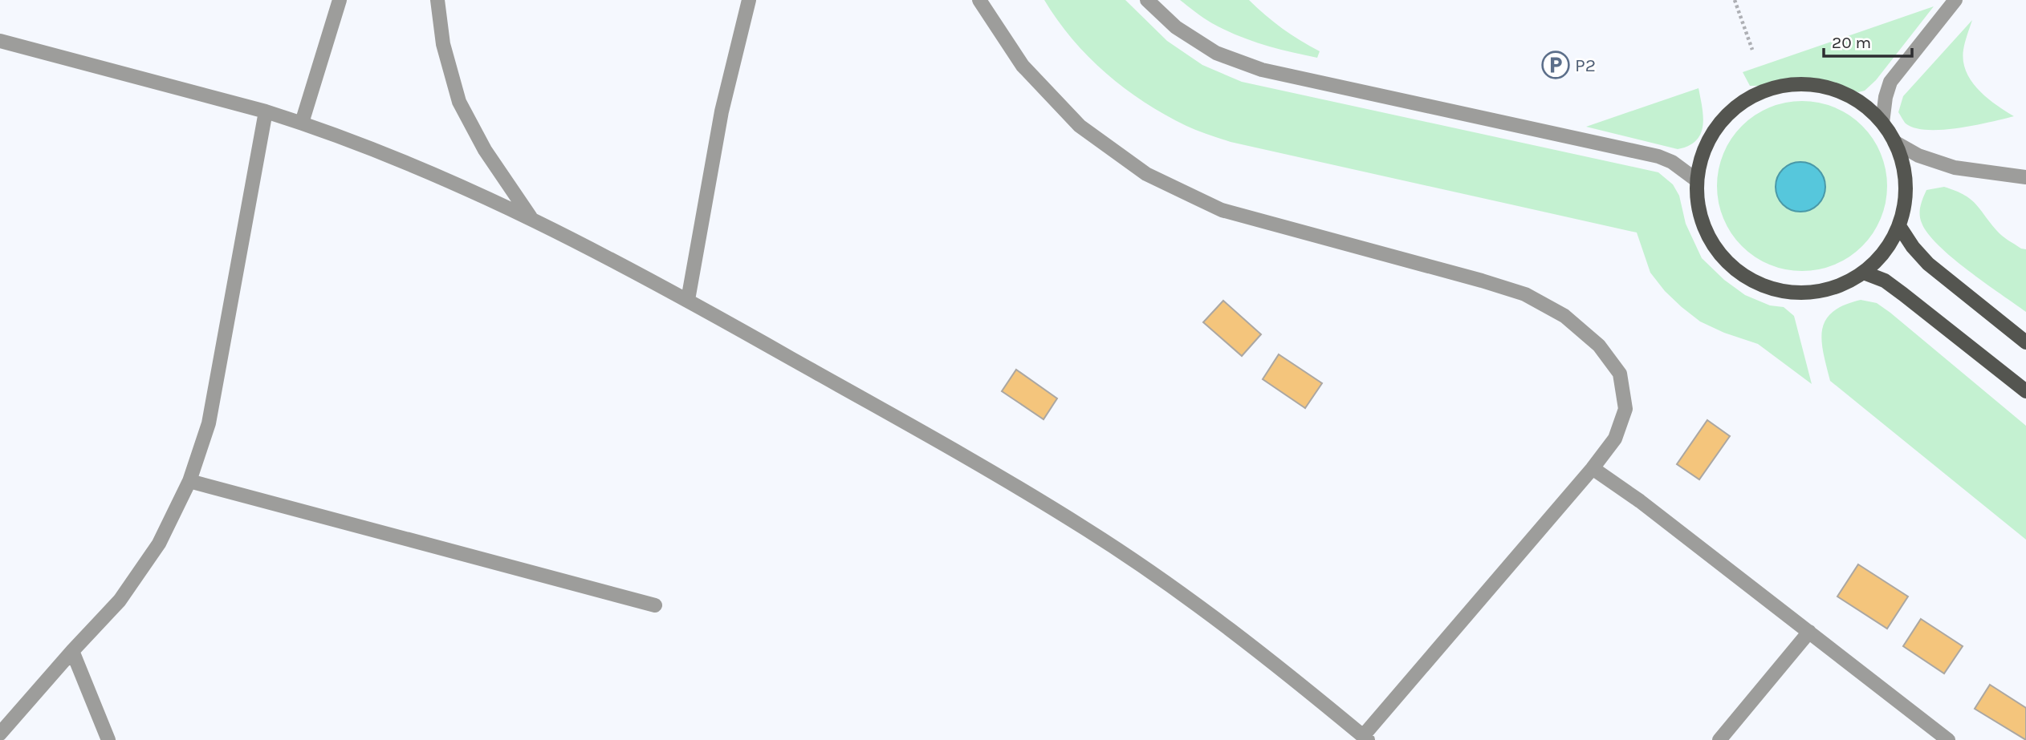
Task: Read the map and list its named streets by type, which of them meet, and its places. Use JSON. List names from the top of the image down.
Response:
{
  "places": {
    "parking": ["P2"]
  },
  "scale_bar": "20 m"
}
